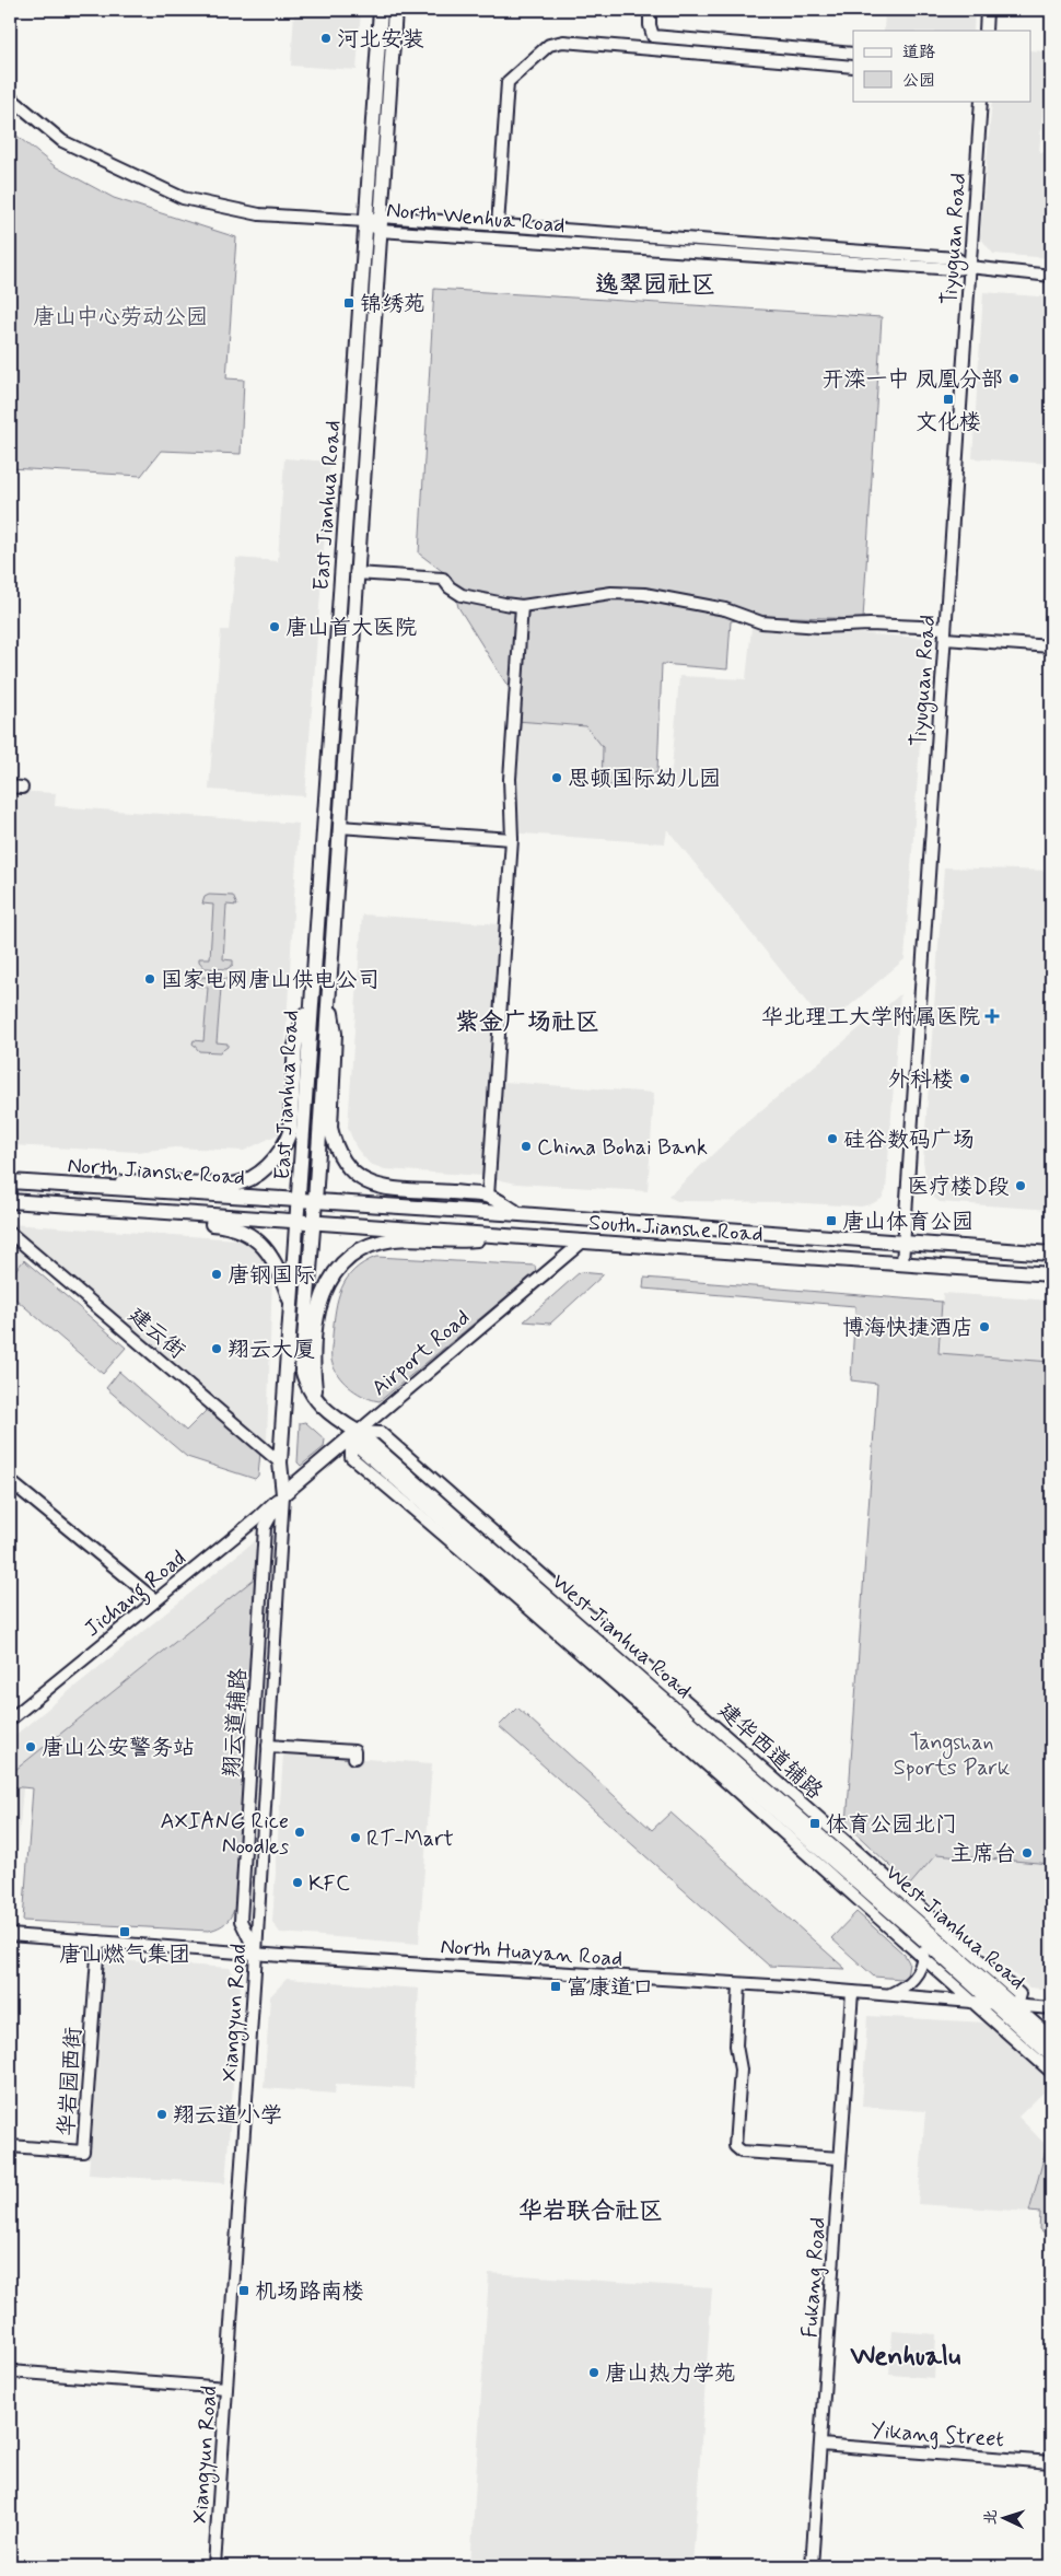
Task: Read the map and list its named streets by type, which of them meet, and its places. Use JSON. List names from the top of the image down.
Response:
{
  "streets": {
    "main road": [
      "East Jianhua Road",
      "North Jianshe Road",
      "South Jianshe Road",
      "Airport Road",
      "West Jianhua Road"
    ],
    "street": [
      "North Wenhua Road",
      "Tiyuguan Road",
      "建云街",
      "Jichang Road",
      "翔云道辅路",
      "North Huayan Road",
      "Xiangyun Road",
      "华岩园西街",
      "Fukang Road",
      "Yikang Street"
    ]
  },
  "crossings": [
    ["North Wenhua Road", "Tiyuguan Road"],
    ["North Wenhua Road", "East Jianhua Road"],
    ["Tiyuguan Road", "South Jianshe Road"],
    ["East Jianhua Road", "North Jianshe Road"],
    ["East Jianhua Road", "South Jianshe Road"],
    ["East Jianhua Road", "West Jianhua Road"],
    ["North Jianshe Road", "South Jianshe Road"],
    ["South Jianshe Road", "Airport Road"],
    ["South Jianshe Road", "West Jianhua Road"],
    ["Airport Road", "Jichang Road"],
    ["Airport Road", "West Jianhua Road"],
    ["Airport Road", "翔云道辅路"],
    ["Airport Road", "Xiangyun Road"],
    ["Jichang Road", "翔云道辅路"],
    ["Jichang Road", "Xiangyun Road"],
    ["West Jianhua Road", "North Huayan Road"],
    ["翔云道辅路", "North Huayan Road"],
    ["翔云道辅路", "Xiangyun Road"],
    ["North Huayan Road", "Xiangyun Road"],
    ["North Huayan Road", "华岩园西街"],
    ["North Huayan Road", "Fukang Road"],
    ["Fukang Road", "Yikang Street"]
  ],
  "districts": [
    "逸翠园社区",
    "紫金广场社区",
    "华岩联合社区",
    "Wenhualu"
  ],
  "parks": ["唐山中心劳动公园", "Tangshan Sports Park"],
  "places": {
    "other": [
      "河北安装",
      "开滦一中 凤凰分部",
      "唐山首大医院",
      "思顿国际幼儿园",
      "国家电网唐山供电公司",
      "外科楼",
      "硅谷数码广场",
      "China Bohai Bank",
      "医疗楼D段",
      "唐钢国际",
      "博海快捷酒店",
      "翔云大厦",
      "唐山公安警务站",
      "AXIANG Rice Noodles",
      "RT-Mart",
      "主席台",
      "KFC",
      "翔云道小学",
      "唐山热力学苑"
    ],
    "transit": [
      "锦绣苑",
      "文化楼",
      "唐山体育公园",
      "体育公园北门",
      "唐山燃气集团",
      "富康道口",
      "机场路南楼"
    ],
    "health": ["华北理工大学附属医院"]
  },
  "legend": ["道路", "公园"],
  "north": "left"
}
